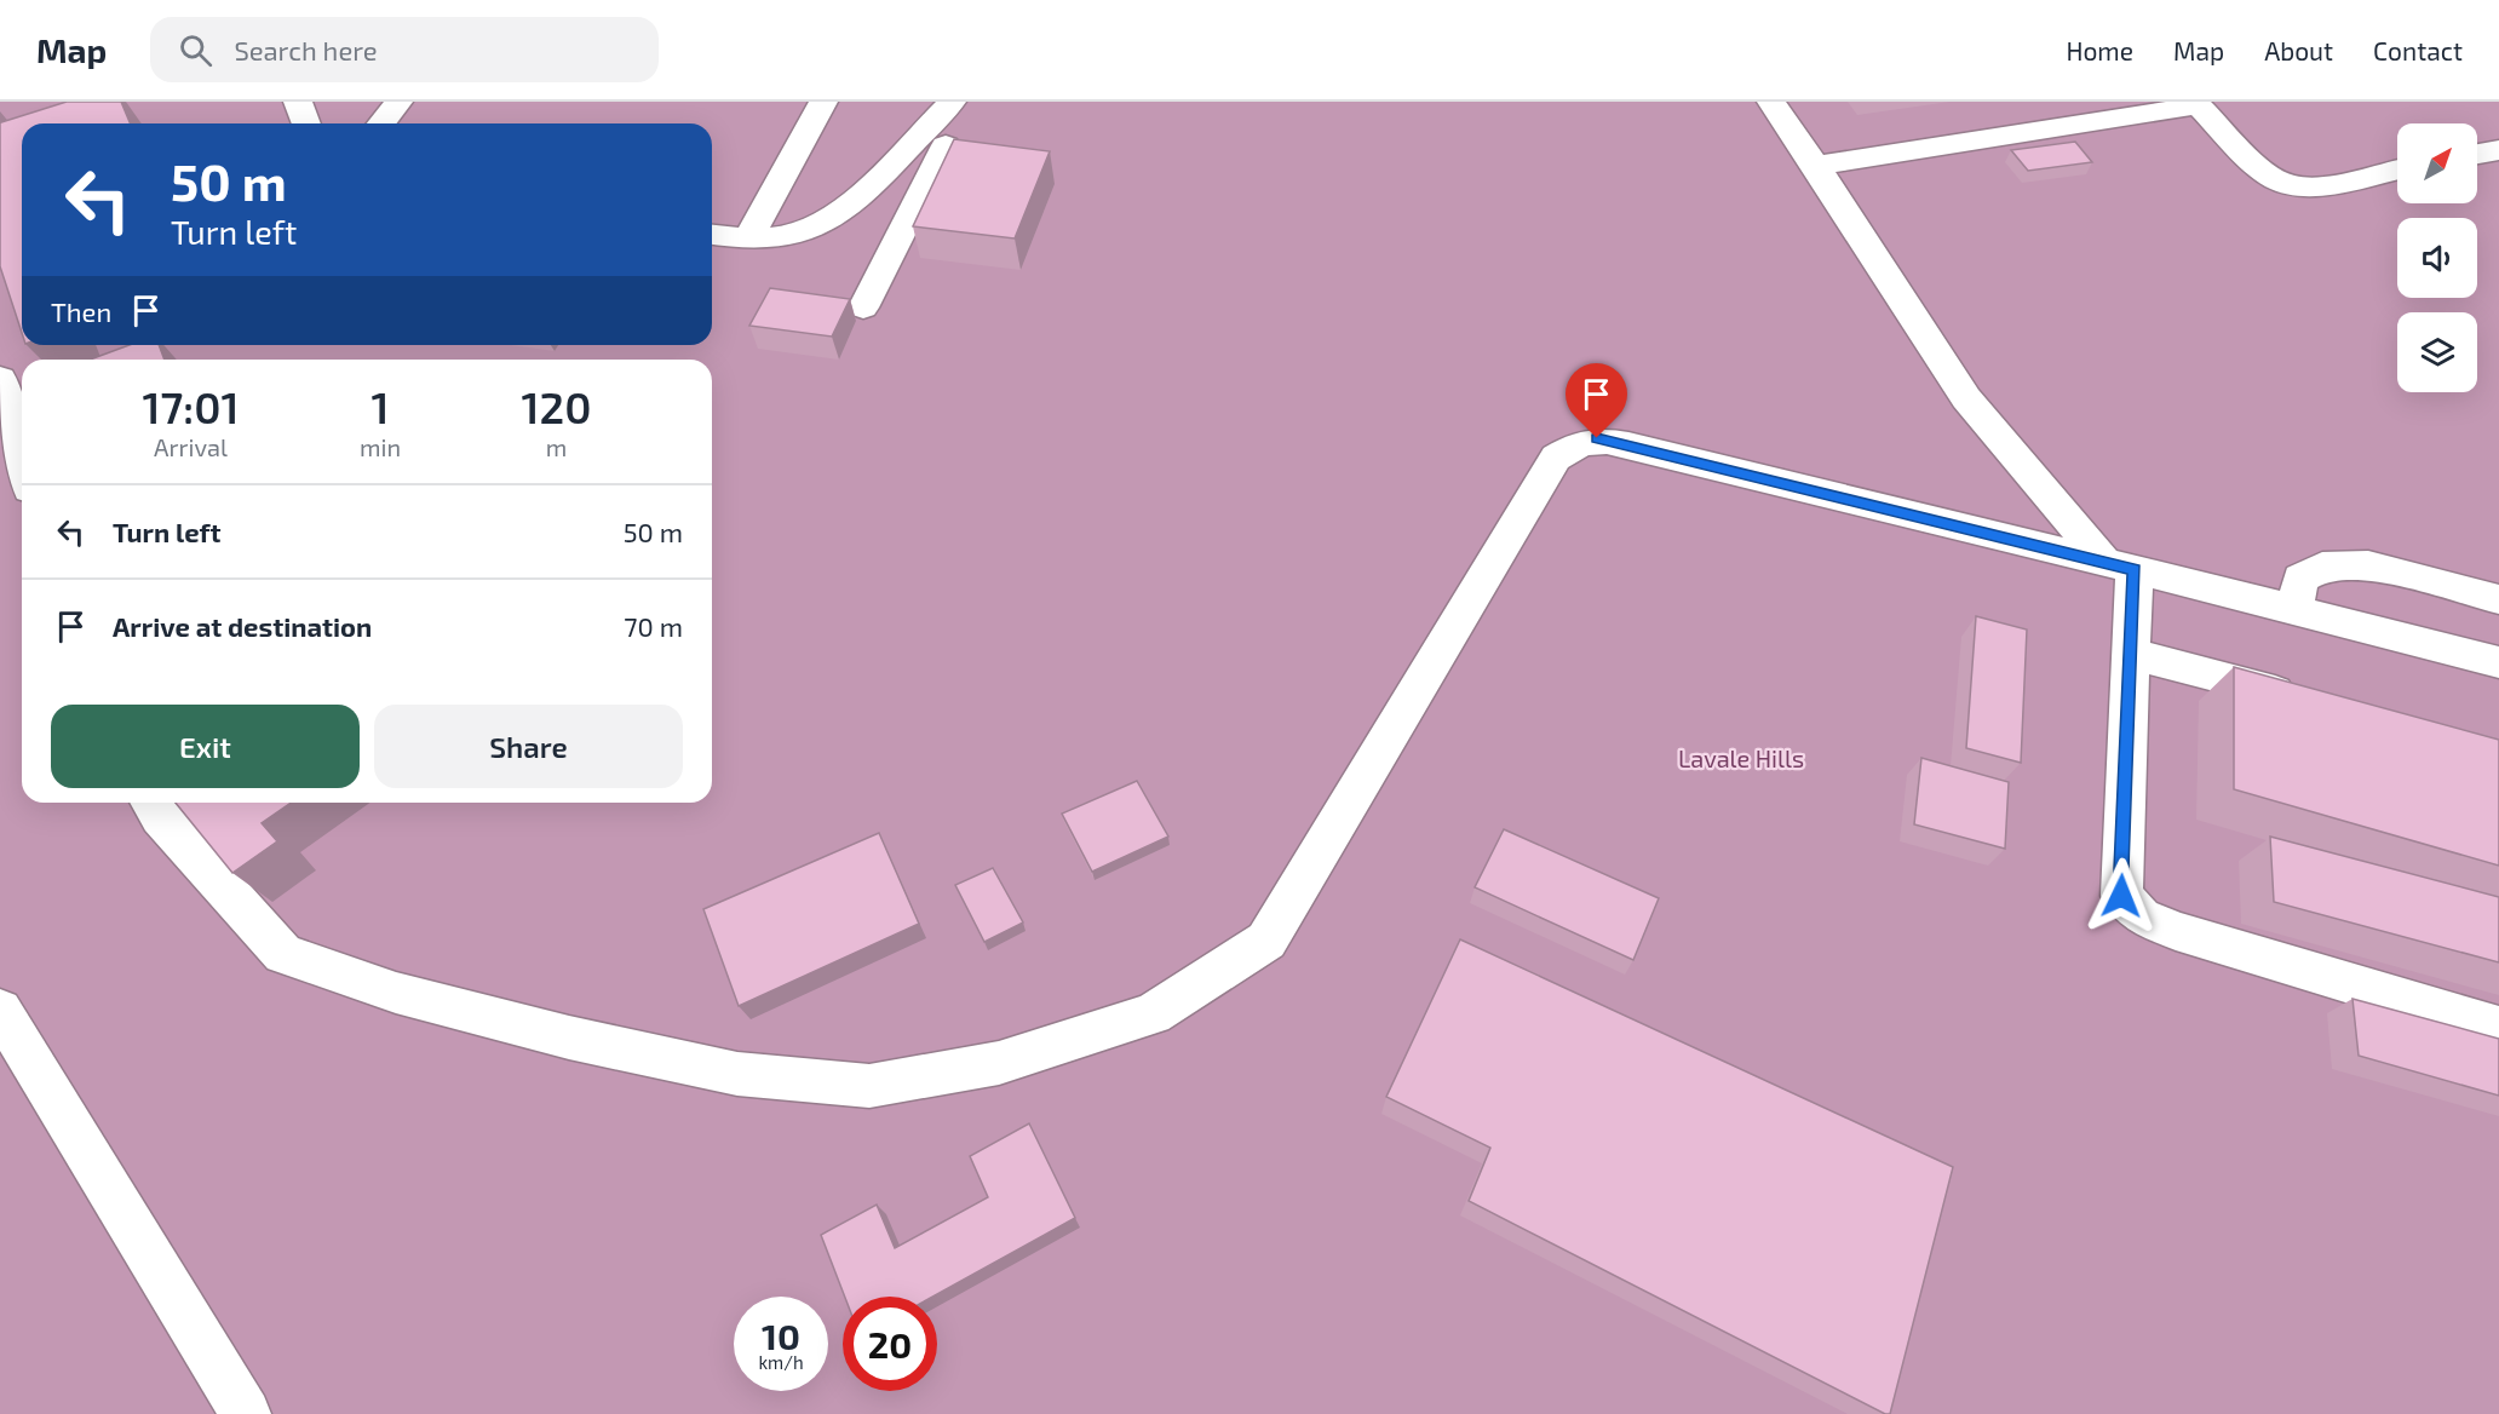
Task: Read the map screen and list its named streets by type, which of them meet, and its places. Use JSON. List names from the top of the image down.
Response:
{
  "parks": ["Lavale Hills"],
  "north": "top right",
  "page": {
    "header": "Map",
    "search": "Search here",
    "nav": [
      "Home",
      "Map",
      "About",
      "Contact"
    ],
    "turn": ["50 m", "Turn left"],
    "then": "Then",
    "eta": [
      "17:01",
      "Arrival",
      "1",
      "min",
      "120",
      "m"
    ],
    "list": [
      {
        "name": "Turn left",
        "value": "50 m"
      },
      {
        "name": "Arrive at destination",
        "value": "70 m"
      }
    ],
    "buttons": ["Exit", "Share"],
    "speed": "10 km/h",
    "limit": "20"
  }
}
